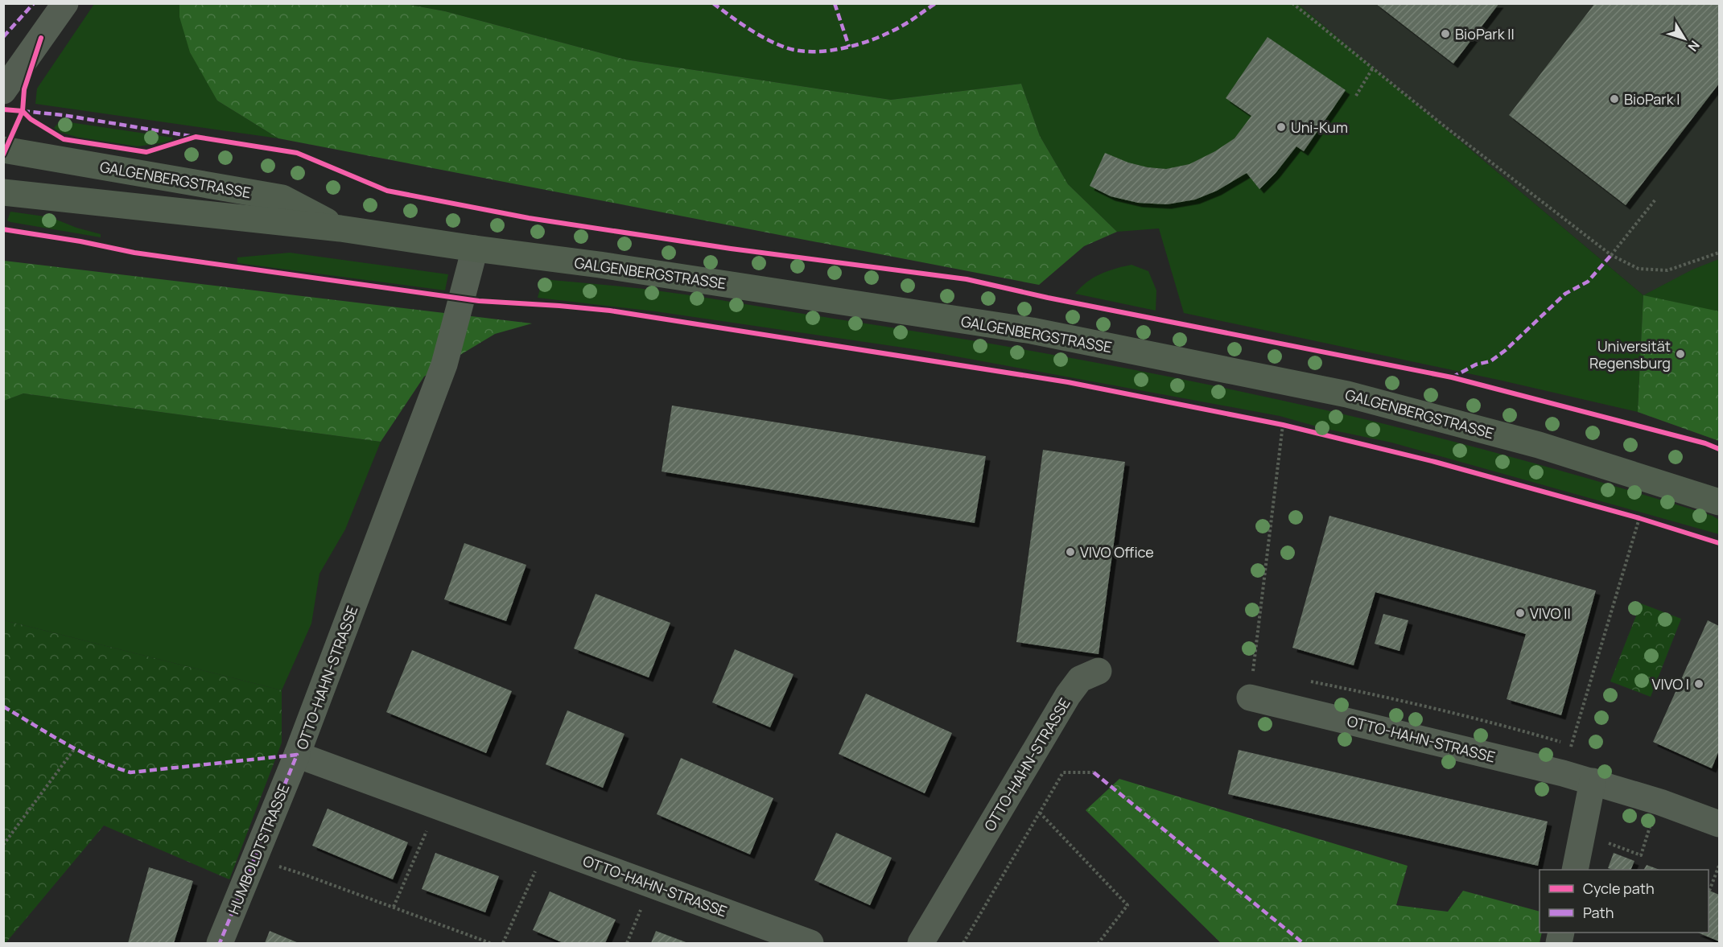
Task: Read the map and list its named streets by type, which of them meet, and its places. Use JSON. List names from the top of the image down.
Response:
{
  "streets": {
    "street": ["GALGENBERGSTRASSE", "OTTO-HAHN-STRASSE", "HUMBOLDTSTRASSE"]
  },
  "crossings": [
    ["GALGENBERGSTRASSE", "OTTO-HAHN-STRASSE"],
    ["OTTO-HAHN-STRASSE", "HUMBOLDTSTRASSE"]
  ],
  "places": [
    "BioPark II",
    "BioPark I",
    "Uni-Kum",
    "Universität Regensburg",
    "VIVO Office",
    "VIVO II",
    "VIVO I"
  ],
  "legend": ["Cycle path", "Path"],
  "north": "bottom right"
}
